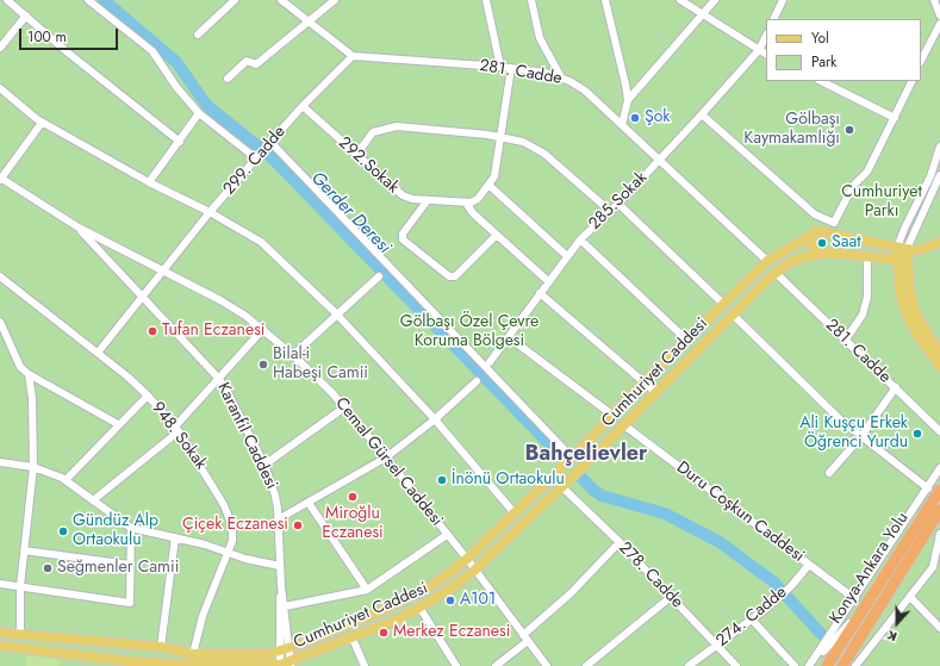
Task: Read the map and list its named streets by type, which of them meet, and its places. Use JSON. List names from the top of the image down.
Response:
{
  "streets": {
    "highway": ["Konya-Ankara Yolu"],
    "main road": ["Cumhuriyet Caddesi"],
    "street": [
      "281. Cadde",
      "299. Cadde",
      "292.Sokak",
      "285.Sokak",
      "948. Sokak",
      "Karanfil Caddesi",
      "Cemal Gürsel Caddesi",
      "Duru Coşkun Caddesi",
      "278. Cadde",
      "274. Cadde"
    ]
  },
  "crossings": [
    ["281. Cadde", "299. Cadde"],
    ["281. Cadde", "285.Sokak"],
    ["281. Cadde", "Cumhuriyet Caddesi"],
    ["299. Cadde", "292.Sokak"],
    ["299. Cadde", "948. Sokak"],
    ["299. Cadde", "Karanfil Caddesi"],
    ["299. Cadde", "Cemal Gürsel Caddesi"],
    ["Cumhuriyet Caddesi", "948. Sokak"],
    ["Cumhuriyet Caddesi", "Karanfil Caddesi"],
    ["Cumhuriyet Caddesi", "Cemal Gürsel Caddesi"],
    ["Cumhuriyet Caddesi", "Duru Coşkun Caddesi"],
    ["Cumhuriyet Caddesi", "278. Cadde"],
    ["Karanfil Caddesi", "Cemal Gürsel Caddesi"],
    ["Duru Coşkun Caddesi", "274. Cadde"],
    ["278. Cadde", "274. Cadde"]
  ],
  "districts": ["Bahçelievler"],
  "water": ["Gerder Deresi"],
  "parks": ["Cumhuriyet Parkı", "Gölbaşı Özel Çevre Koruma Bölgesi"],
  "places": [
    "Şok",
    "Gölbaşı Kaymakamlığı",
    "Saat",
    "Tufan Eczanesi",
    "Bilal-i Habeşi Camii",
    "Ali Kuşçu Erkek Öğrenci Yurdu",
    "İnönü Ortaokulu",
    "Miroğlu Eczanesi",
    "Çiçek Eczanesi",
    "Gündüz Alp Ortaokulu",
    "Seğmenler Camii",
    "A101",
    "Merkez Eczanesi"
  ],
  "legend": ["Yol", "Park"],
  "scale_bar": "100 m",
  "north": "bottom"
}
